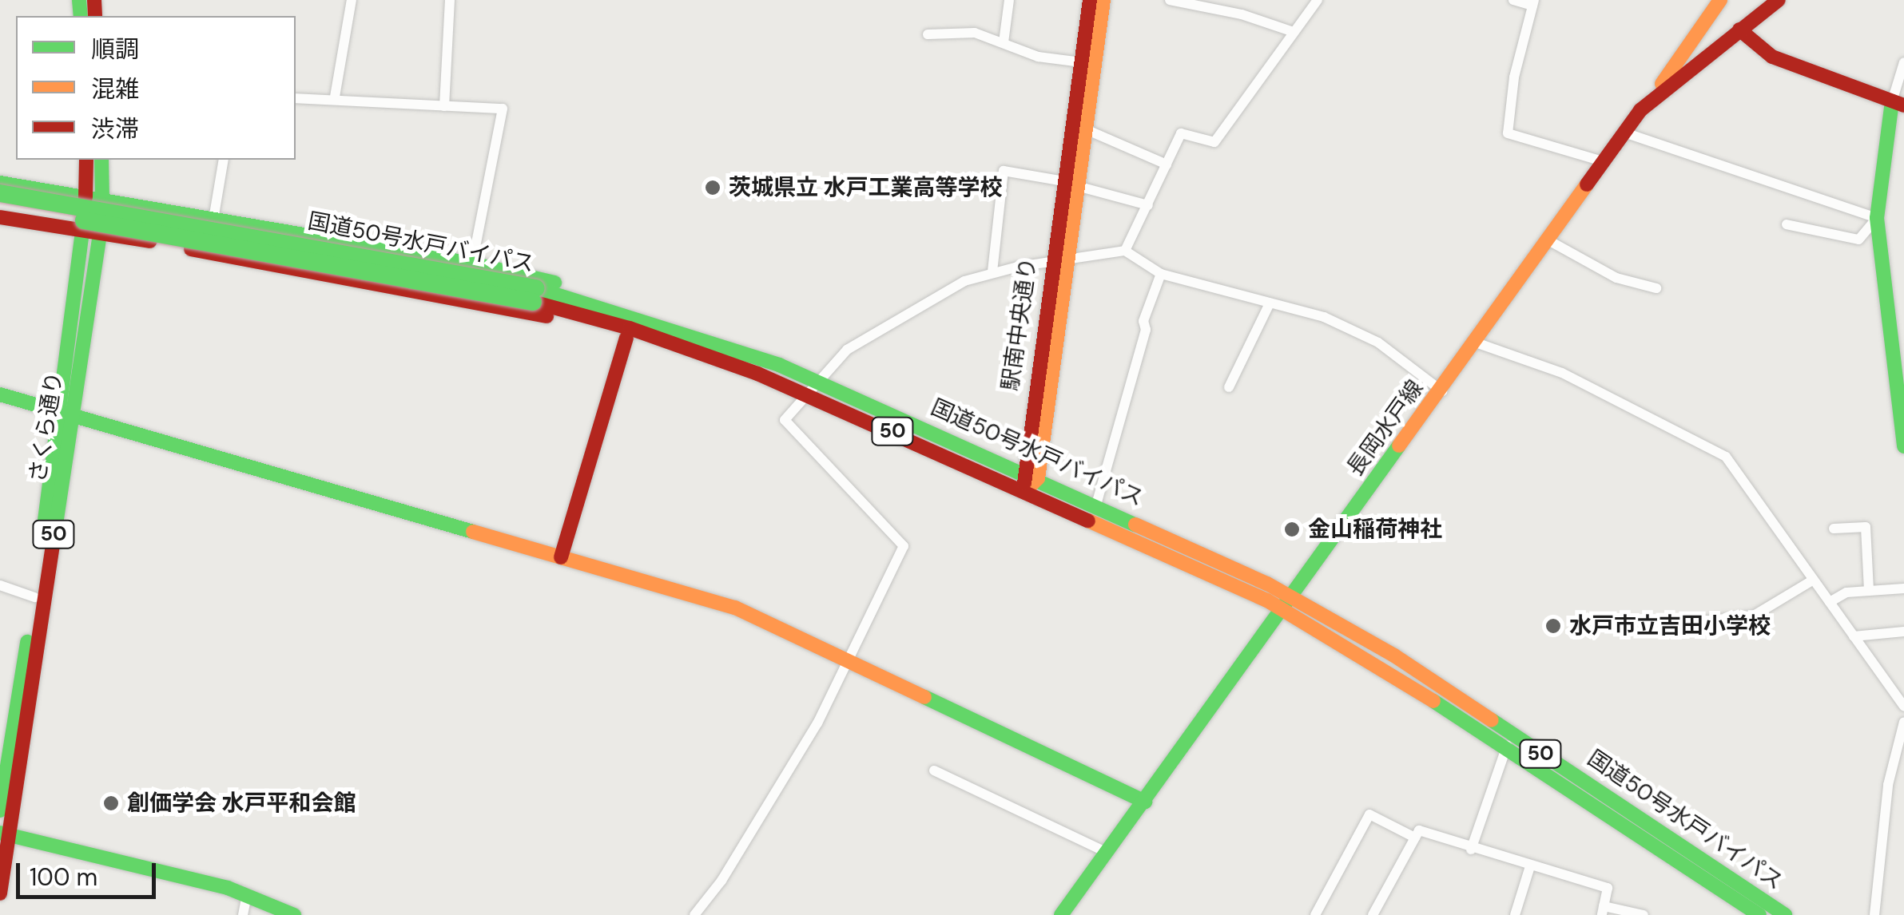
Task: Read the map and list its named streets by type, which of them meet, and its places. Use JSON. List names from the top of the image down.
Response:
{
  "streets": {
    "main road": [
      "国道50号水戸バイパス",
      "駅南中央通り",
      "さくら通り",
      "長岡水戸線",
      "50"
    ]
  },
  "crossings": [
    ["国道50号水戸バイパス", "駅南中央通り"],
    ["国道50号水戸バイパス", "長岡水戸線"]
  ],
  "places": [
    "茨城県立 水戸工業高等学校",
    "金山稲荷神社",
    "水戸市立吉田小学校",
    "創価学会 水戸平和会館"
  ],
  "legend": ["順調", "混雑", "渋滞"],
  "scale_bar": "100 m"
}
